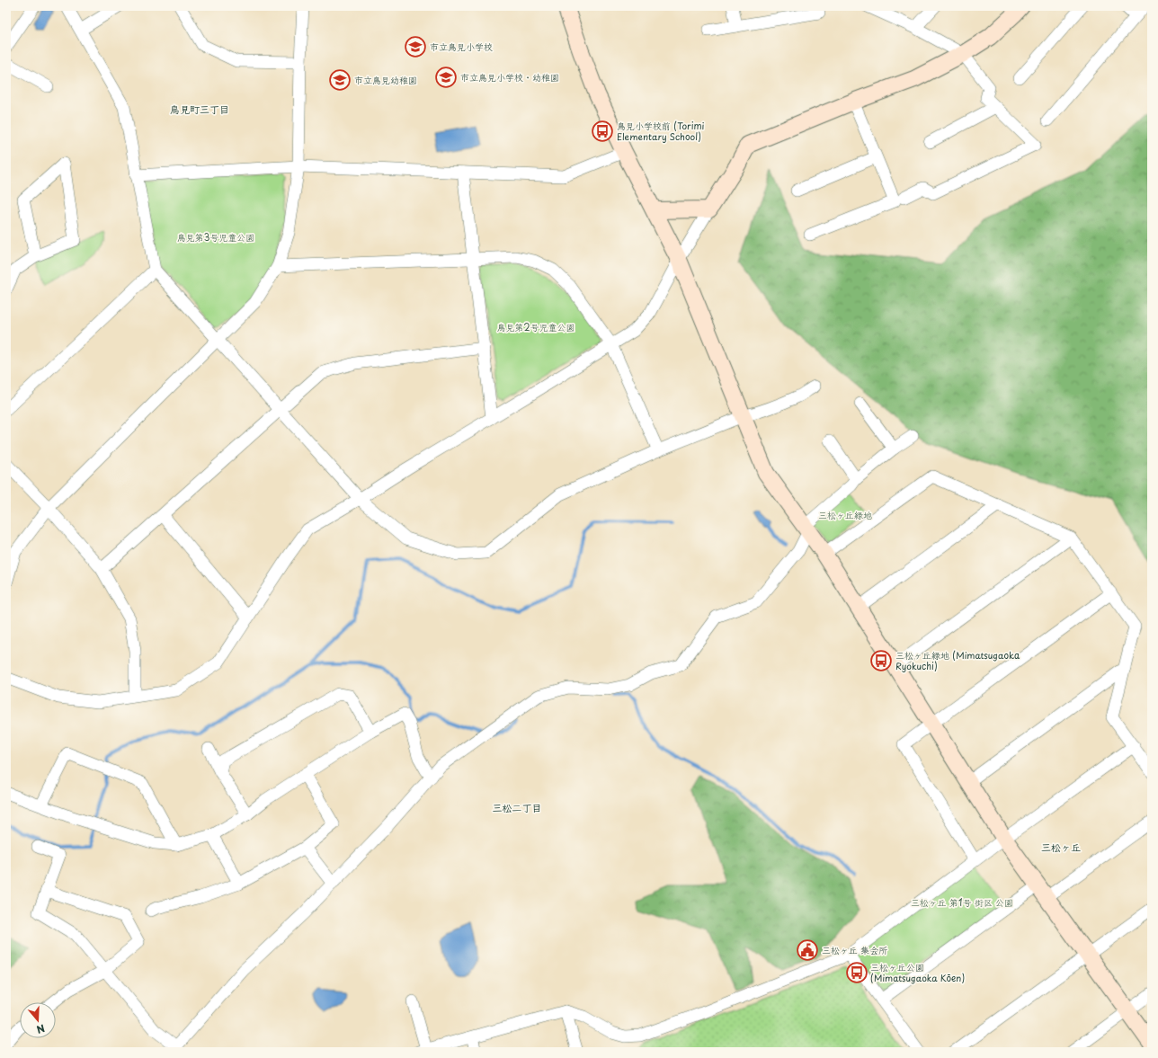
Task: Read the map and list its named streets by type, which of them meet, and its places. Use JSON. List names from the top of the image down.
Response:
{
  "districts": ["鳥見町三丁目", "三松二丁目", "三松ヶ丘"],
  "parks": [
    "鳥見第3号児童公園",
    "鳥見第2号児童公園",
    "三松ヶ丘緑地",
    "三松ヶ丘 第1号 街区 公園"
  ],
  "places": {
    "school or university": ["市立鳥見小学校", "市立鳥見小学校・幼稚園", "市立鳥見幼稚園"],
    "bus stop": ["鳥見小学校前 (Torimi Elementary School)", "三松ヶ丘緑地 (Mimatsugaoka Ryokuchi)", "三松ヶ丘公園 (Mimatsugaoka Kōen)"],
    "public building": ["三松ヶ丘 集会所"]
  },
  "north": "bottom"
}
